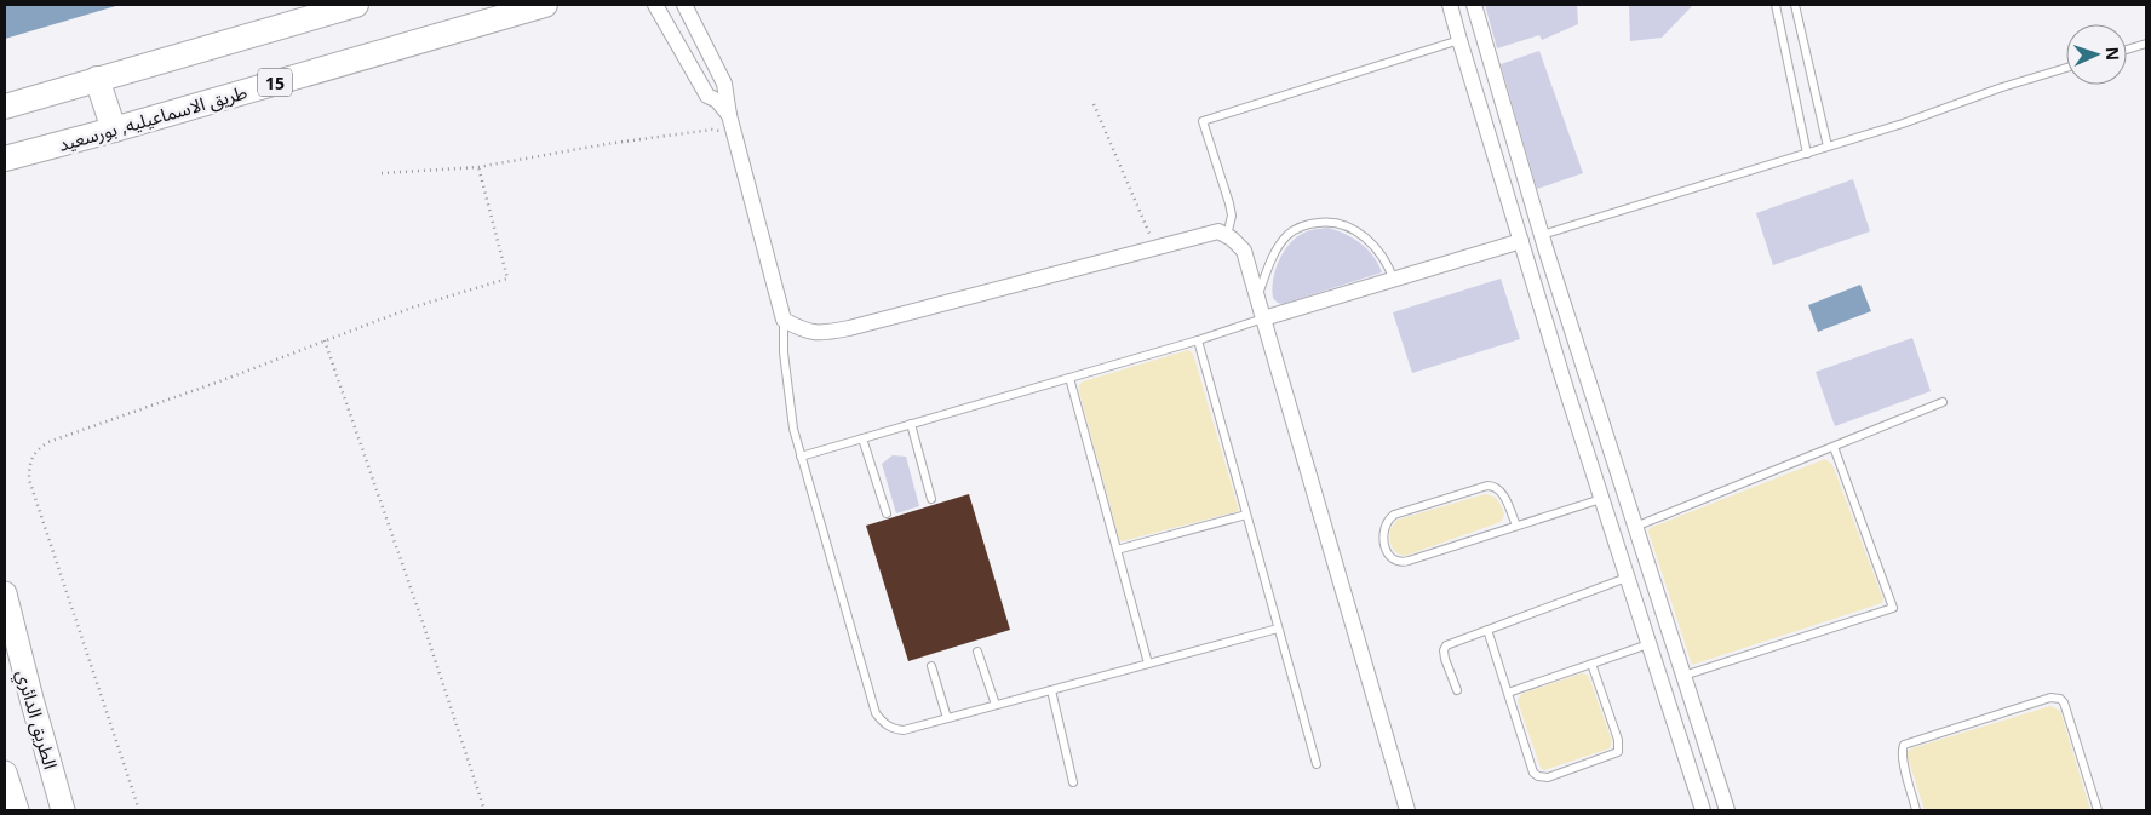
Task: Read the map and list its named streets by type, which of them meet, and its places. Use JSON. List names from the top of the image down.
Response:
{
  "streets": {
    "highway": ["15", "طريق الاسماعيليه, بورسعيد"],
    "main road": ["الطريق الدائري"]
  },
  "north": "right"
}
